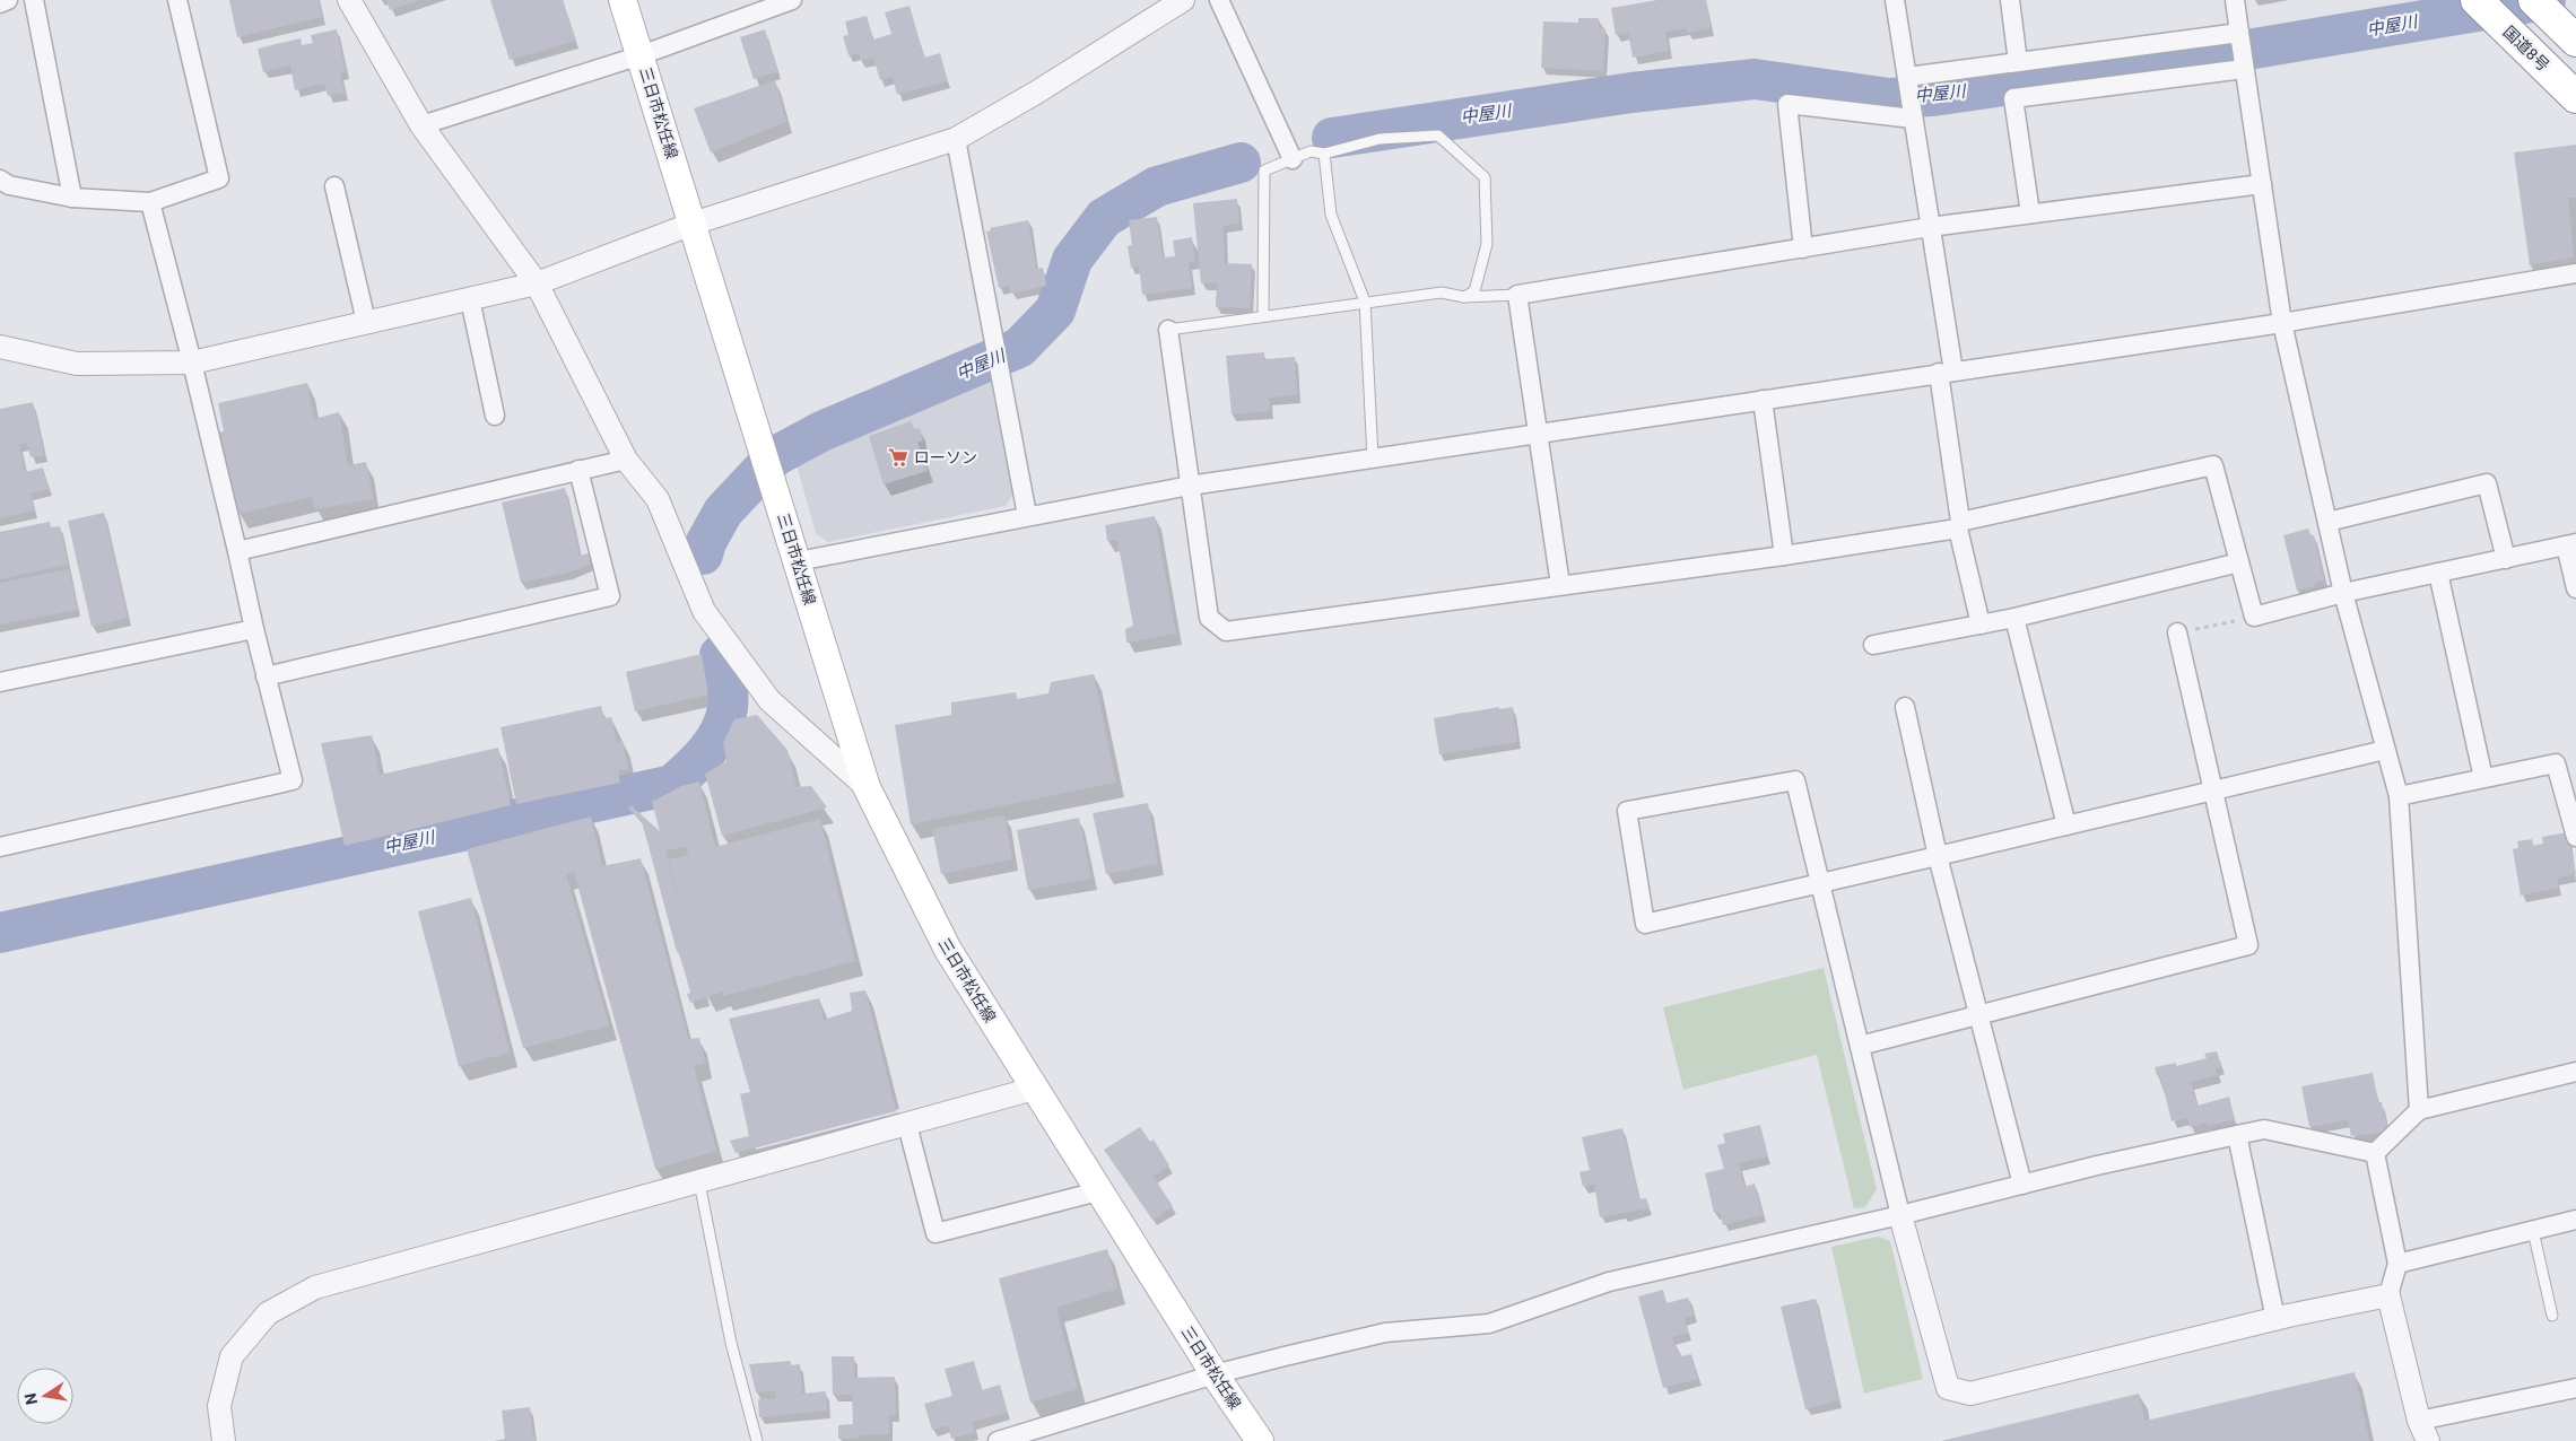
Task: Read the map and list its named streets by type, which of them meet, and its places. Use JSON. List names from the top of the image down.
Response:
{
  "streets": {
    "highway": ["国道8号"],
    "main road": ["三日市松任線"]
  },
  "water": ["中屋川"],
  "places": {
    "supermarket": ["ローソン"]
  },
  "north": "left"
}
